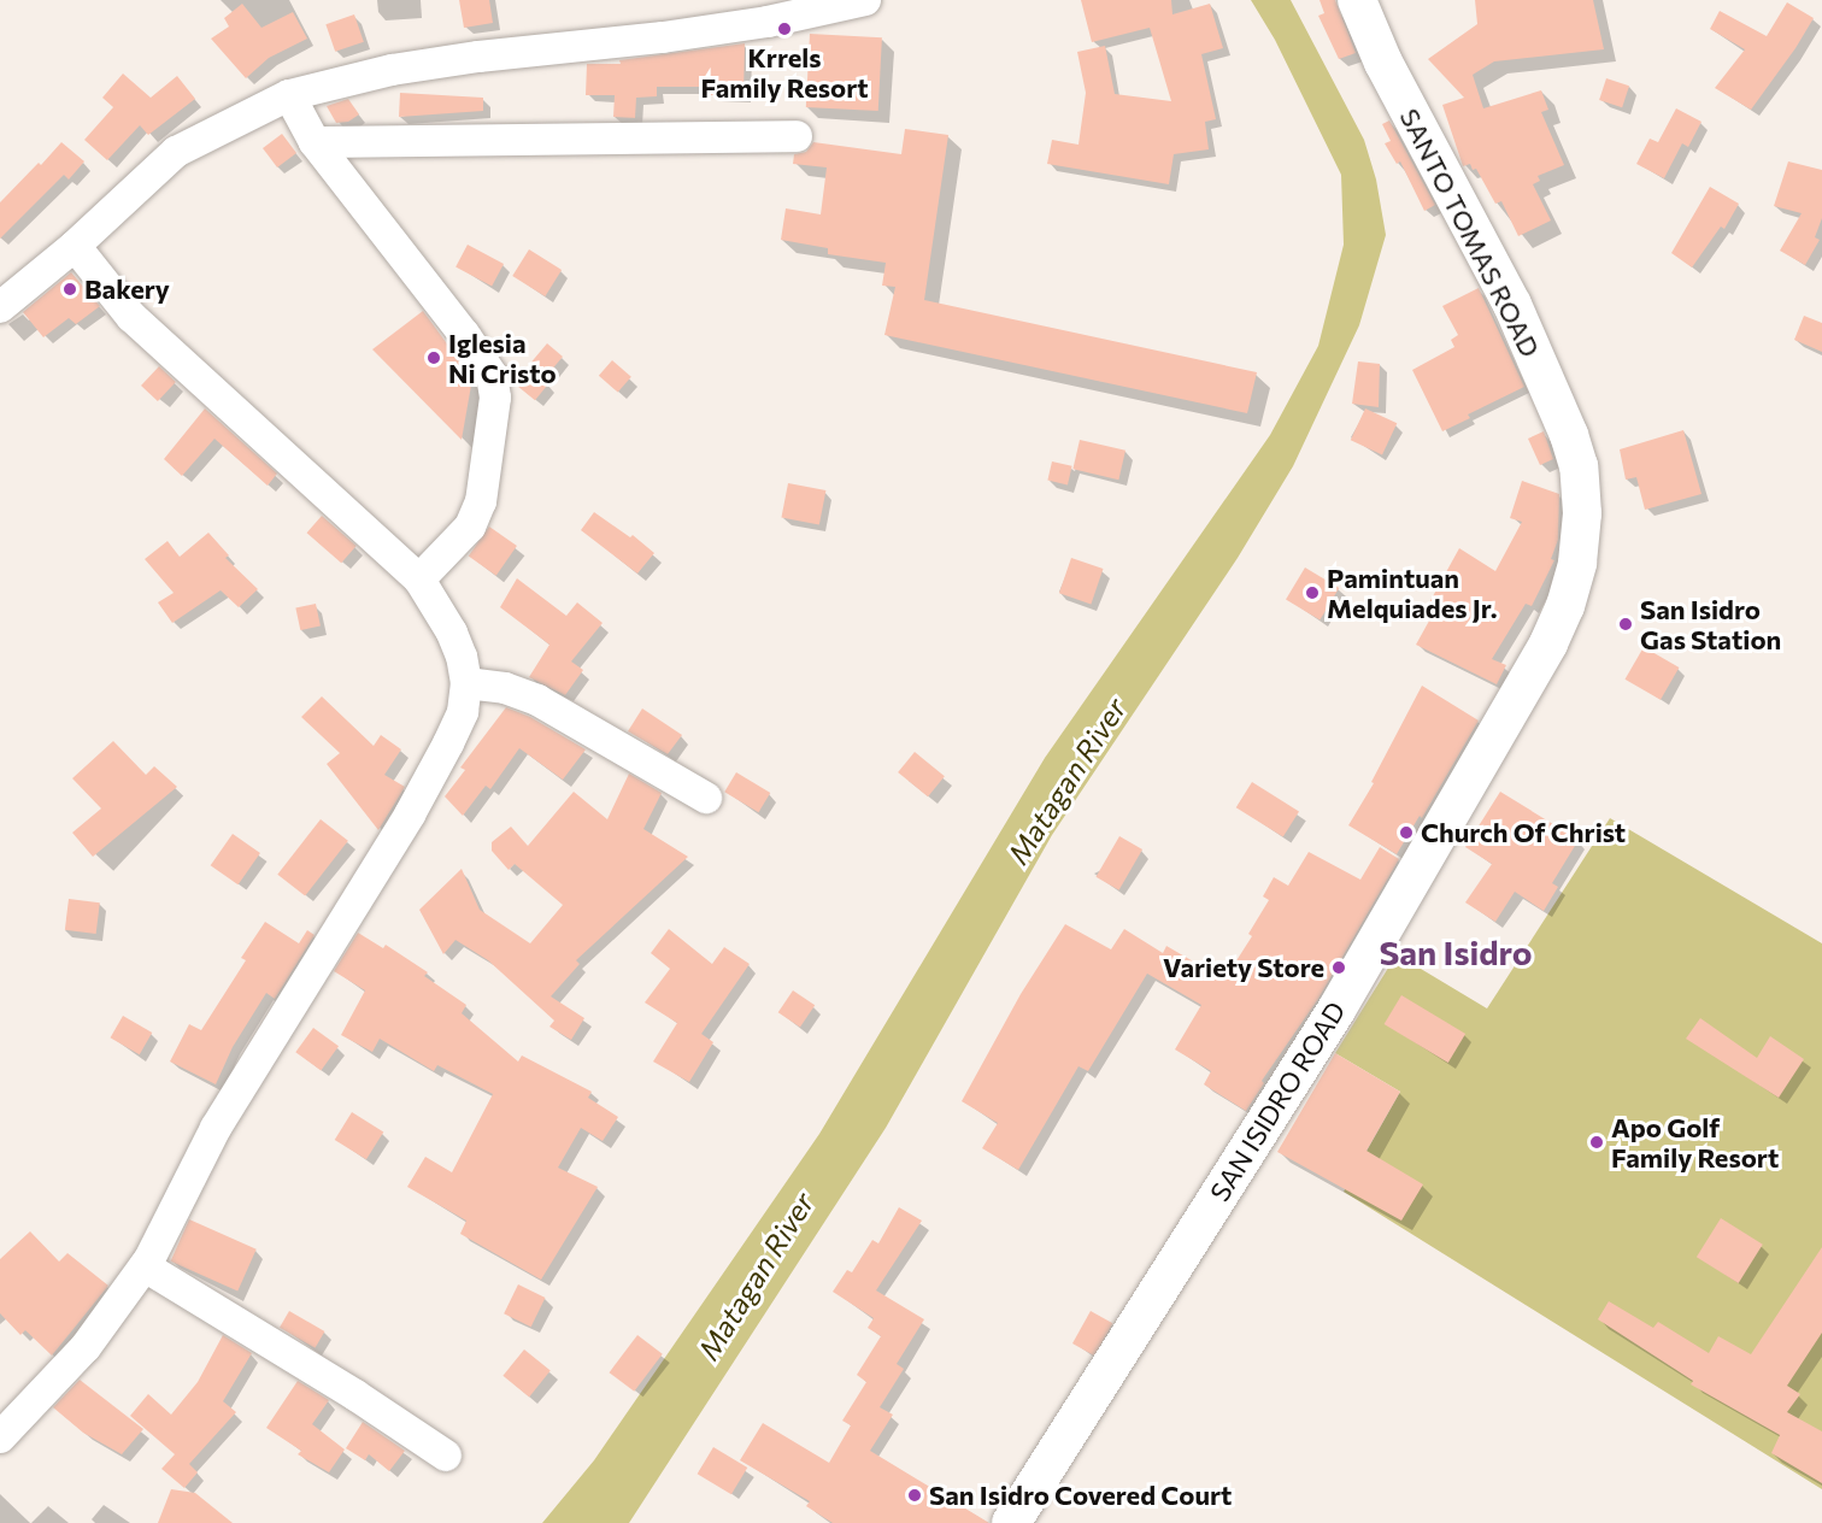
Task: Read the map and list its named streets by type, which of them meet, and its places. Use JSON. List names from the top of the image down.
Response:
{
  "streets": {
    "street": ["SANTO TOMAS ROAD", "SAN ISIDRO ROAD"]
  },
  "crossings": [
    ["SANTO TOMAS ROAD", "SAN ISIDRO ROAD"]
  ],
  "districts": ["San Isidro"],
  "water": ["Matagan River"],
  "places": [
    "Krrels Family Resort",
    "Bakery",
    "Iglesia Ni Cristo",
    "Pamintuan Melquiades Jr.",
    "San Isidro Gas Station",
    "Church Of Christ",
    "Variety Store",
    "Apo Golf Family Resort",
    "San Isidro Covered Court"
  ]
}
